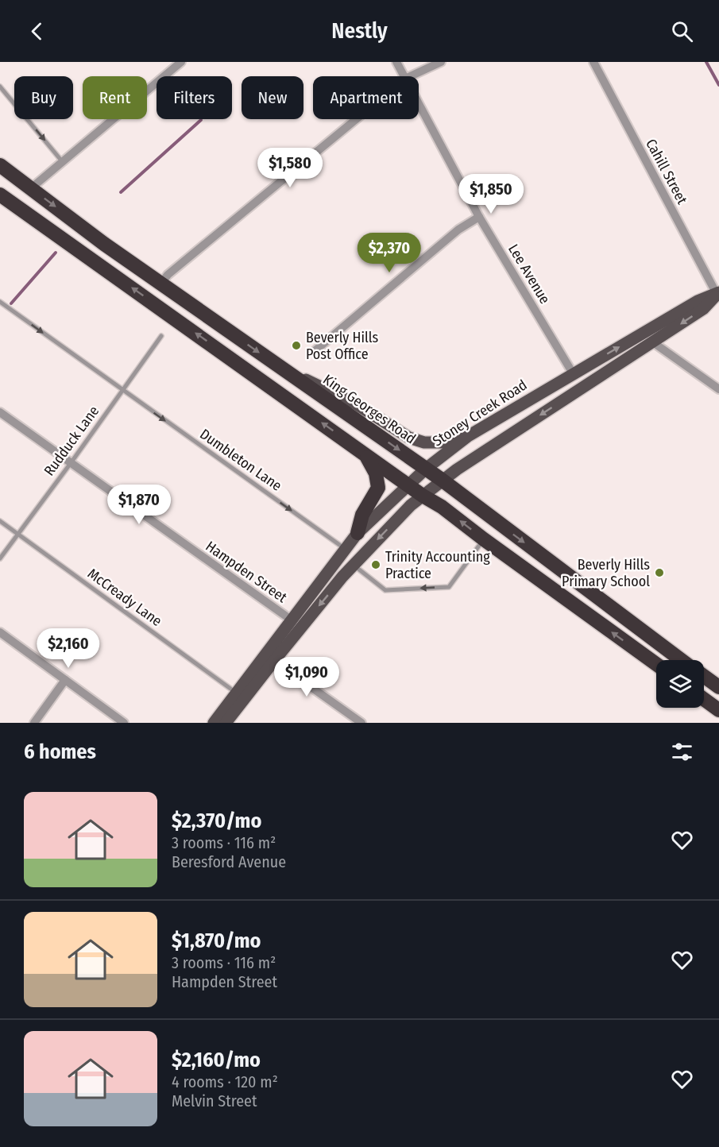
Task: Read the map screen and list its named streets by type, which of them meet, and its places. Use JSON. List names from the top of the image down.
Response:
{
  "streets": {
    "highway": ["King Georges Road"],
    "main road": ["Stoney Creek Road"],
    "street": ["Cahill Street", "Lee Avenue", "Hampden Street"],
    "lane": ["Rudduck Lane", "Dumbleton Lane", "McCready Lane"]
  },
  "crossings": [
    ["Cahill Street", "Stoney Creek Road"],
    ["Lee Avenue", "Stoney Creek Road"],
    ["King Georges Road", "Stoney Creek Road"],
    ["Stoney Creek Road", "Dumbleton Lane"],
    ["Stoney Creek Road", "Hampden Street"],
    ["Stoney Creek Road", "McCready Lane"],
    ["Rudduck Lane", "Dumbleton Lane"],
    ["Rudduck Lane", "Hampden Street"],
    ["Rudduck Lane", "McCready Lane"]
  ],
  "one_way": ["Dumbleton Lane"],
  "places": ["Beverly Hills Post Office", "Trinity Accounting Practice", "Beverly Hills Primary School"],
  "page": {
    "header": "Nestly",
    "chip": [
      "Buy",
      "Rent",
      "Filters",
      "New",
      "Apartment"
    ],
    "price": [
      "$1,580",
      "$1,850",
      "$2,370",
      "$1,870",
      "$2,160",
      "$1,090"
    ],
    "heading": "6 homes",
    "list": [
      {
        "name": "$2,370/mo",
        "note": "3 rooms · 116 m² · Beresford Avenue"
      },
      {
        "name": "$1,870/mo",
        "note": "3 rooms · 116 m² · Hampden Street"
      },
      {
        "name": "$2,160/mo",
        "note": "4 rooms · 120 m² · Melvin Street"
      }
    ]
  }
}
